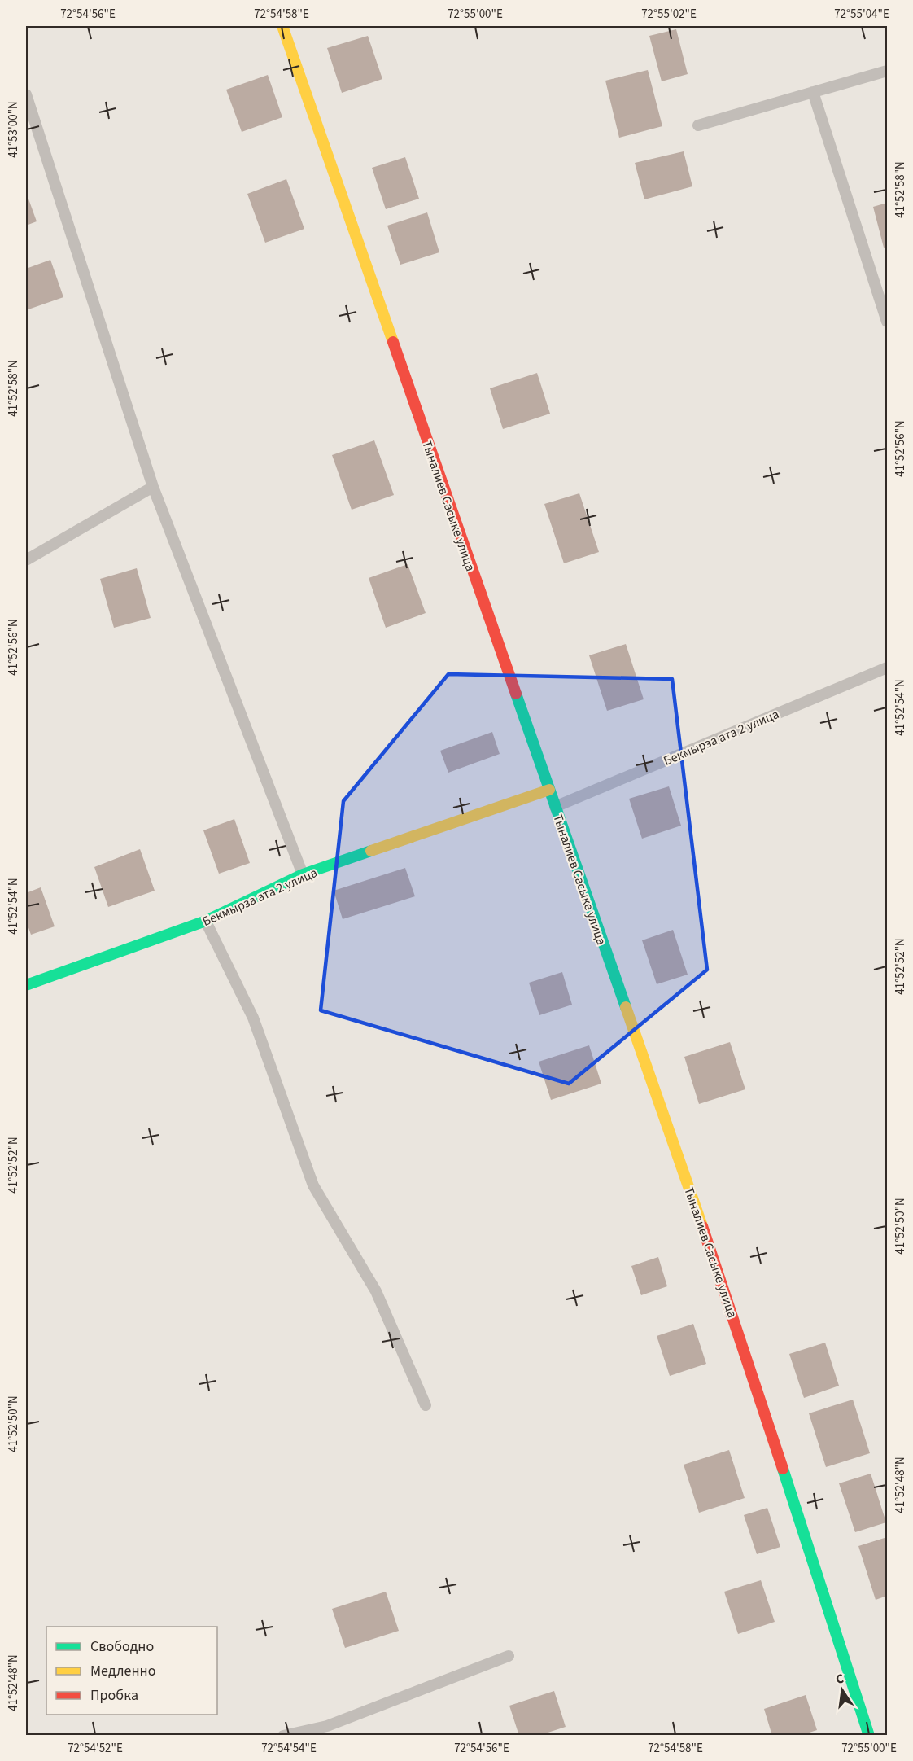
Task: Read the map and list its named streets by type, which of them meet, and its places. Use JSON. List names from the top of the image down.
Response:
{
  "streets": {
    "street": ["Тыналиев Сасыке улица", "Бекмырза ата 2 улица"]
  },
  "crossings": [
    ["Тыналиев Сасыке улица", "Бекмырза ата 2 улица"]
  ],
  "legend": ["Свободно", "Медленно", "Пробка"],
  "north": "top",
  "coordinates": [
    "72°54'56\"E",
    "72°54'58\"E",
    "72°55'00\"E",
    "72°55'02\"E",
    "72°55'04\"E",
    "41°53'00\"N",
    "41°52'58\"N",
    "41°52'56\"N",
    "41°52'54\"N",
    "41°52'52\"N",
    "41°52'50\"N",
    "41°52'48\"N",
    "72°54'52\"E",
    "72°54'54\"E"
  ]
}
